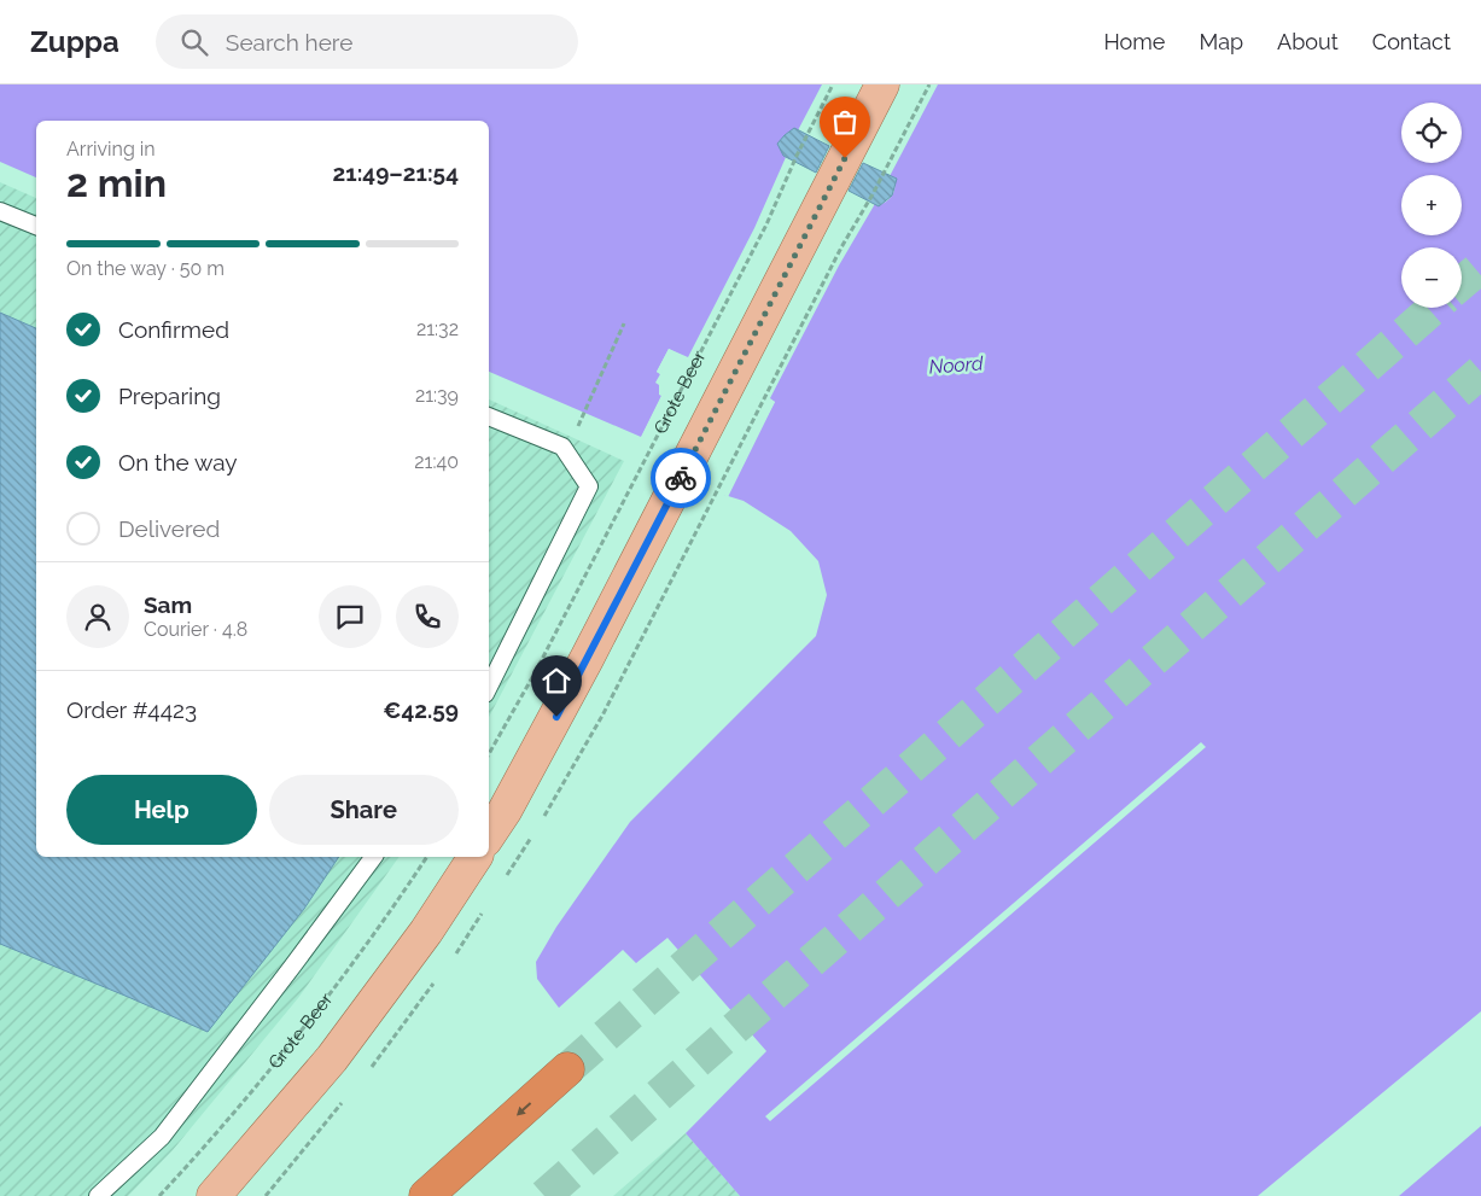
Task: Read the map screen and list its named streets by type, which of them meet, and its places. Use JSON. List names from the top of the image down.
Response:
{
  "streets": {
    "path": ["Grote Beer"]
  },
  "water": ["Noord"],
  "page": {
    "header": "Zuppa",
    "search": "Search here",
    "nav": [
      "Home",
      "Map",
      "About",
      "Contact"
    ],
    "map_buttons": ["+", "−"],
    "heading": ["2 min", "Arriving in", "21:49–21:54"],
    "panel": [
      "Sam",
      "Courier · 4.8",
      "Order #4423",
      "€42.59"
    ],
    "bar": "On the way · 50 m",
    "list": [
      ["Confirmed", "21:32"],
      ["Preparing", "21:39"],
      ["On the way", "21:40"],
      "Delivered"
    ],
    "buttons": ["Help", "Share"]
  }
}
